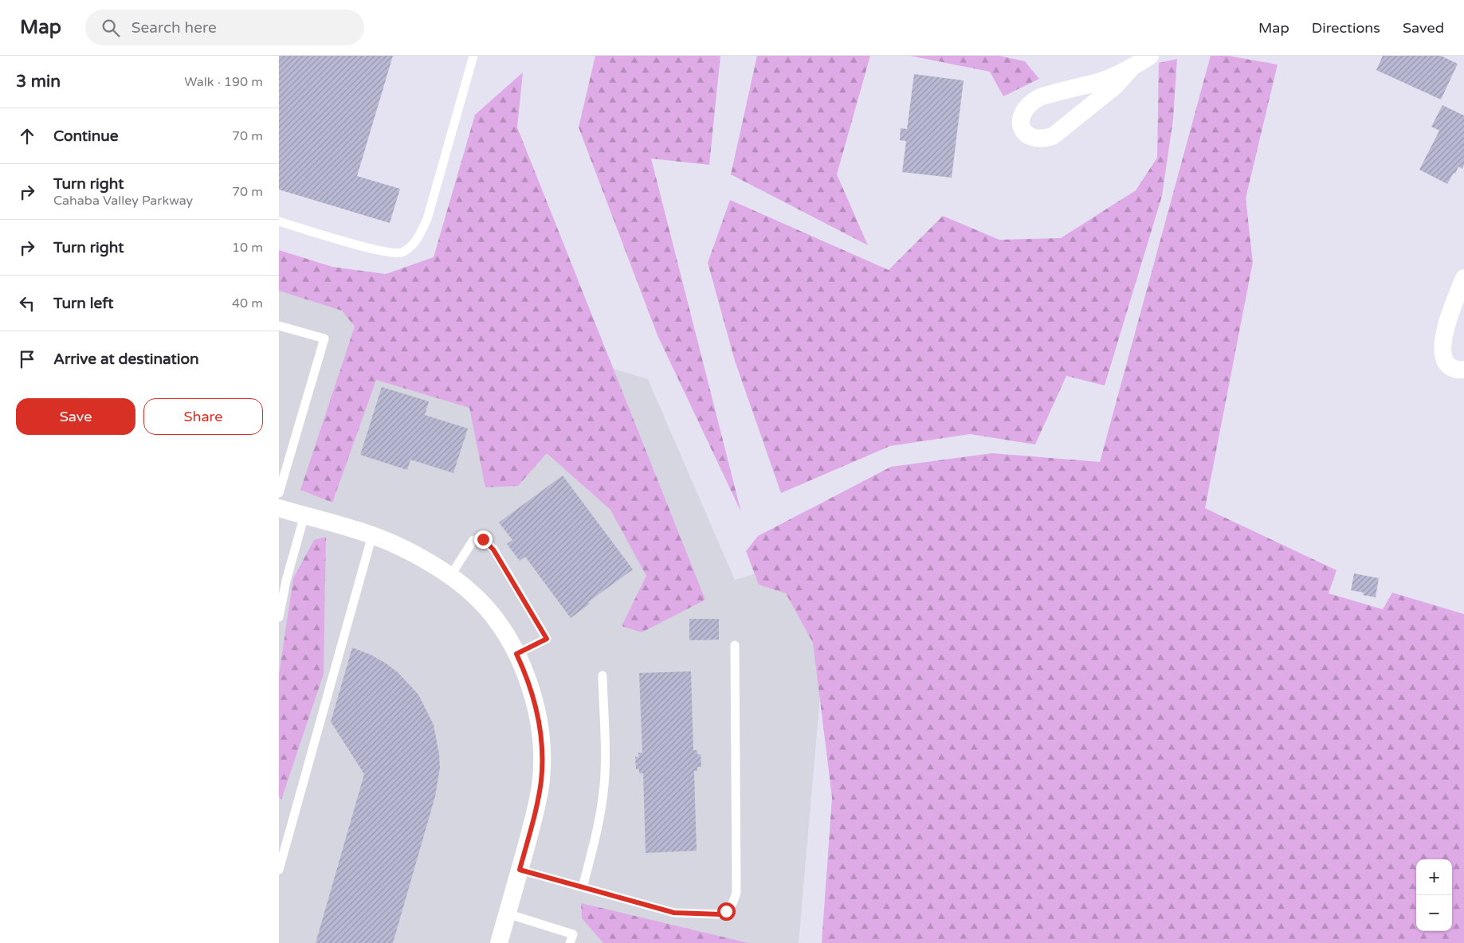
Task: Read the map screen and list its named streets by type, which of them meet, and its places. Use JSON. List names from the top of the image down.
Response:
{
  "page": {
    "header": "Map",
    "search": "Search here",
    "nav": ["Map", "Directions", "Saved"],
    "heading": ["3 min", "Walk · 190 m"],
    "list": [
      ["Continue", "70 m"],
      ["Turn right", "Cahaba Valley Parkway", "70 m"],
      ["Turn right", "10 m"],
      ["Turn left", "40 m"],
      "Arrive at destination"
    ],
    "buttons": ["Save", "Share"],
    "map_buttons": ["+", "−"]
  }
}
